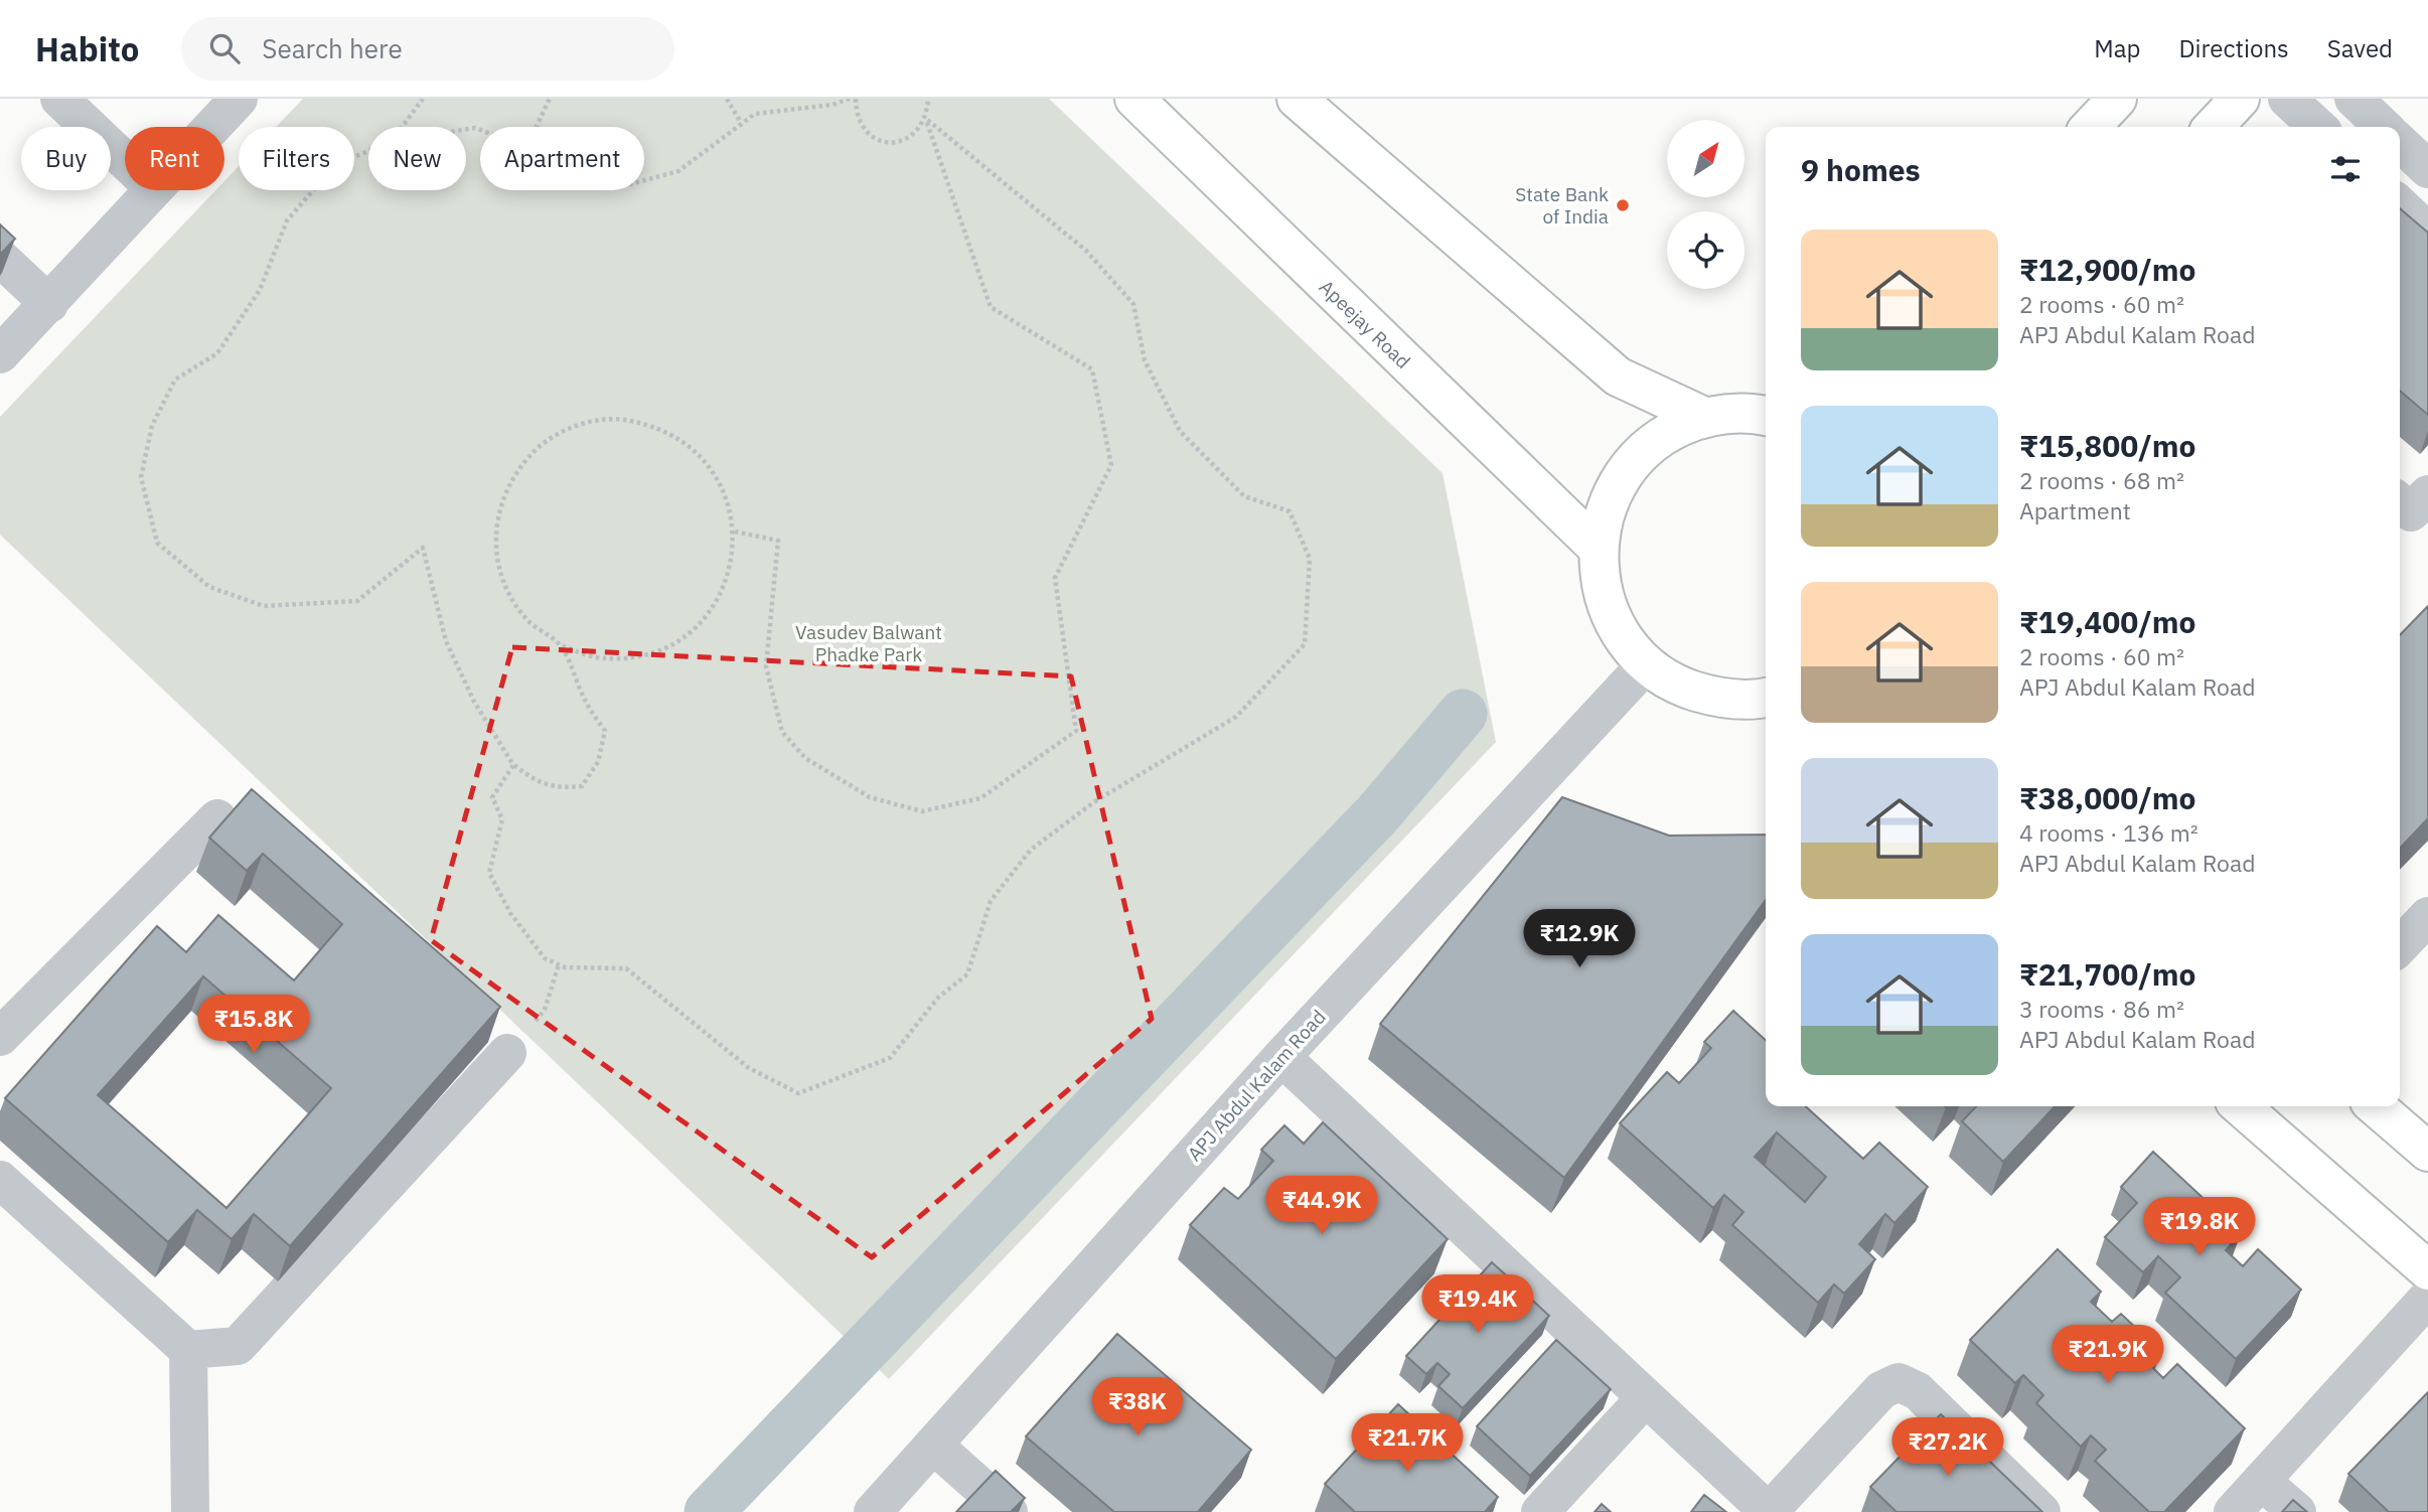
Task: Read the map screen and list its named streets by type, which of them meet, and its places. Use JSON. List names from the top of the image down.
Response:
{
  "streets": {
    "main road": ["Apeejay Road"],
    "street": ["APJ Abdul Kalam Road"]
  },
  "parks": ["Vasudev Balwant Phadke Park"],
  "places": ["State Bank of India"],
  "north": "top right",
  "page": {
    "header": "Habito",
    "search": "Search here",
    "nav": ["Map", "Directions", "Saved"],
    "chip": [
      "Buy",
      "Rent",
      "Filters",
      "New",
      "Apartment"
    ],
    "heading": "9 homes",
    "list": [
      {
        "name": "₹12,900/mo",
        "note": "2 rooms · 60 m² · APJ Abdul Kalam Road"
      },
      {
        "name": "₹15,800/mo",
        "note": "2 rooms · 68 m² · Apartment"
      },
      {
        "name": "₹19,400/mo",
        "note": "2 rooms · 60 m² · APJ Abdul Kalam Road"
      },
      {
        "name": "₹38,000/mo",
        "note": "4 rooms · 136 m² · APJ Abdul Kalam Road"
      },
      {
        "name": "₹21,700/mo",
        "note": "3 rooms · 86 m² · APJ Abdul Kalam Road"
      }
    ],
    "price": [
      "₹12.9K",
      "₹15.8K",
      "₹44.9K",
      "₹19.8K",
      "₹19.4K",
      "₹21.9K",
      "₹38K",
      "₹21.7K",
      "₹27.2K"
    ]
  }
}
